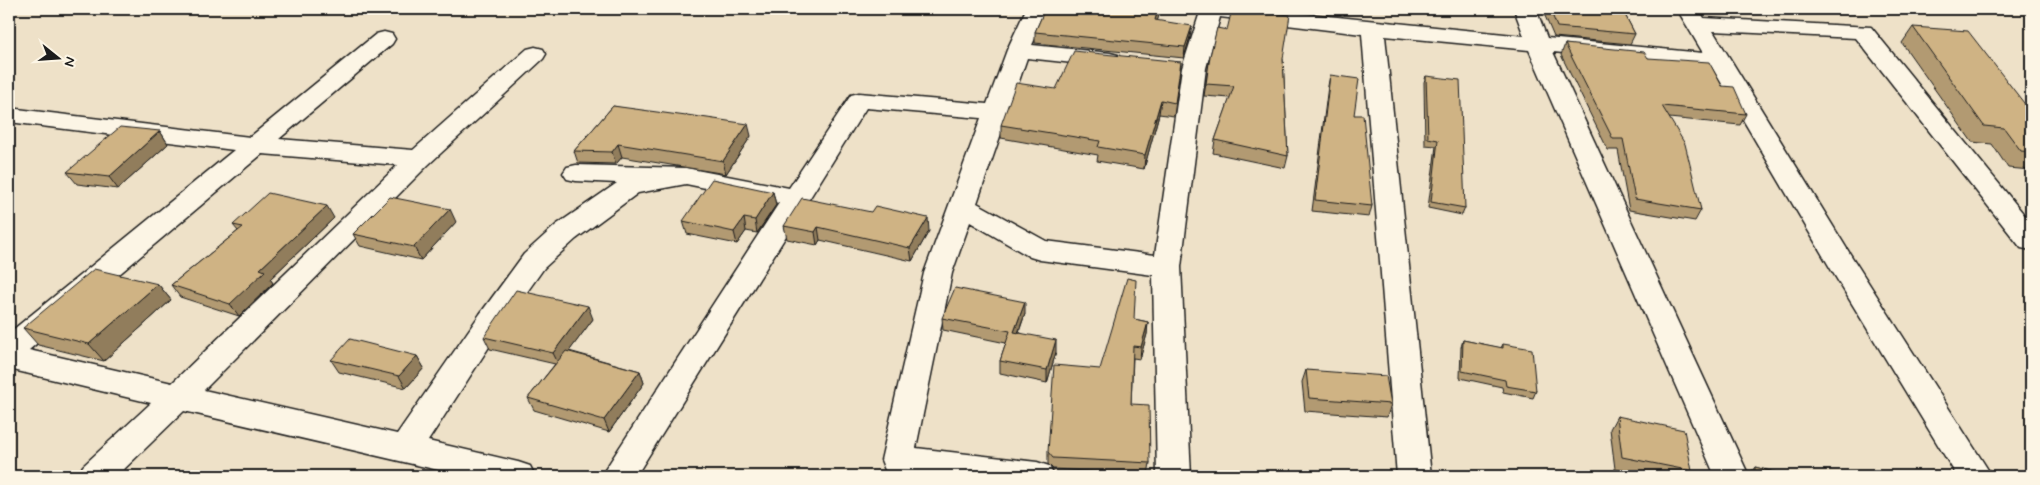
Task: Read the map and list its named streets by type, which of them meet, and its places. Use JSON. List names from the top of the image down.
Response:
{
  "north": "right"
}
